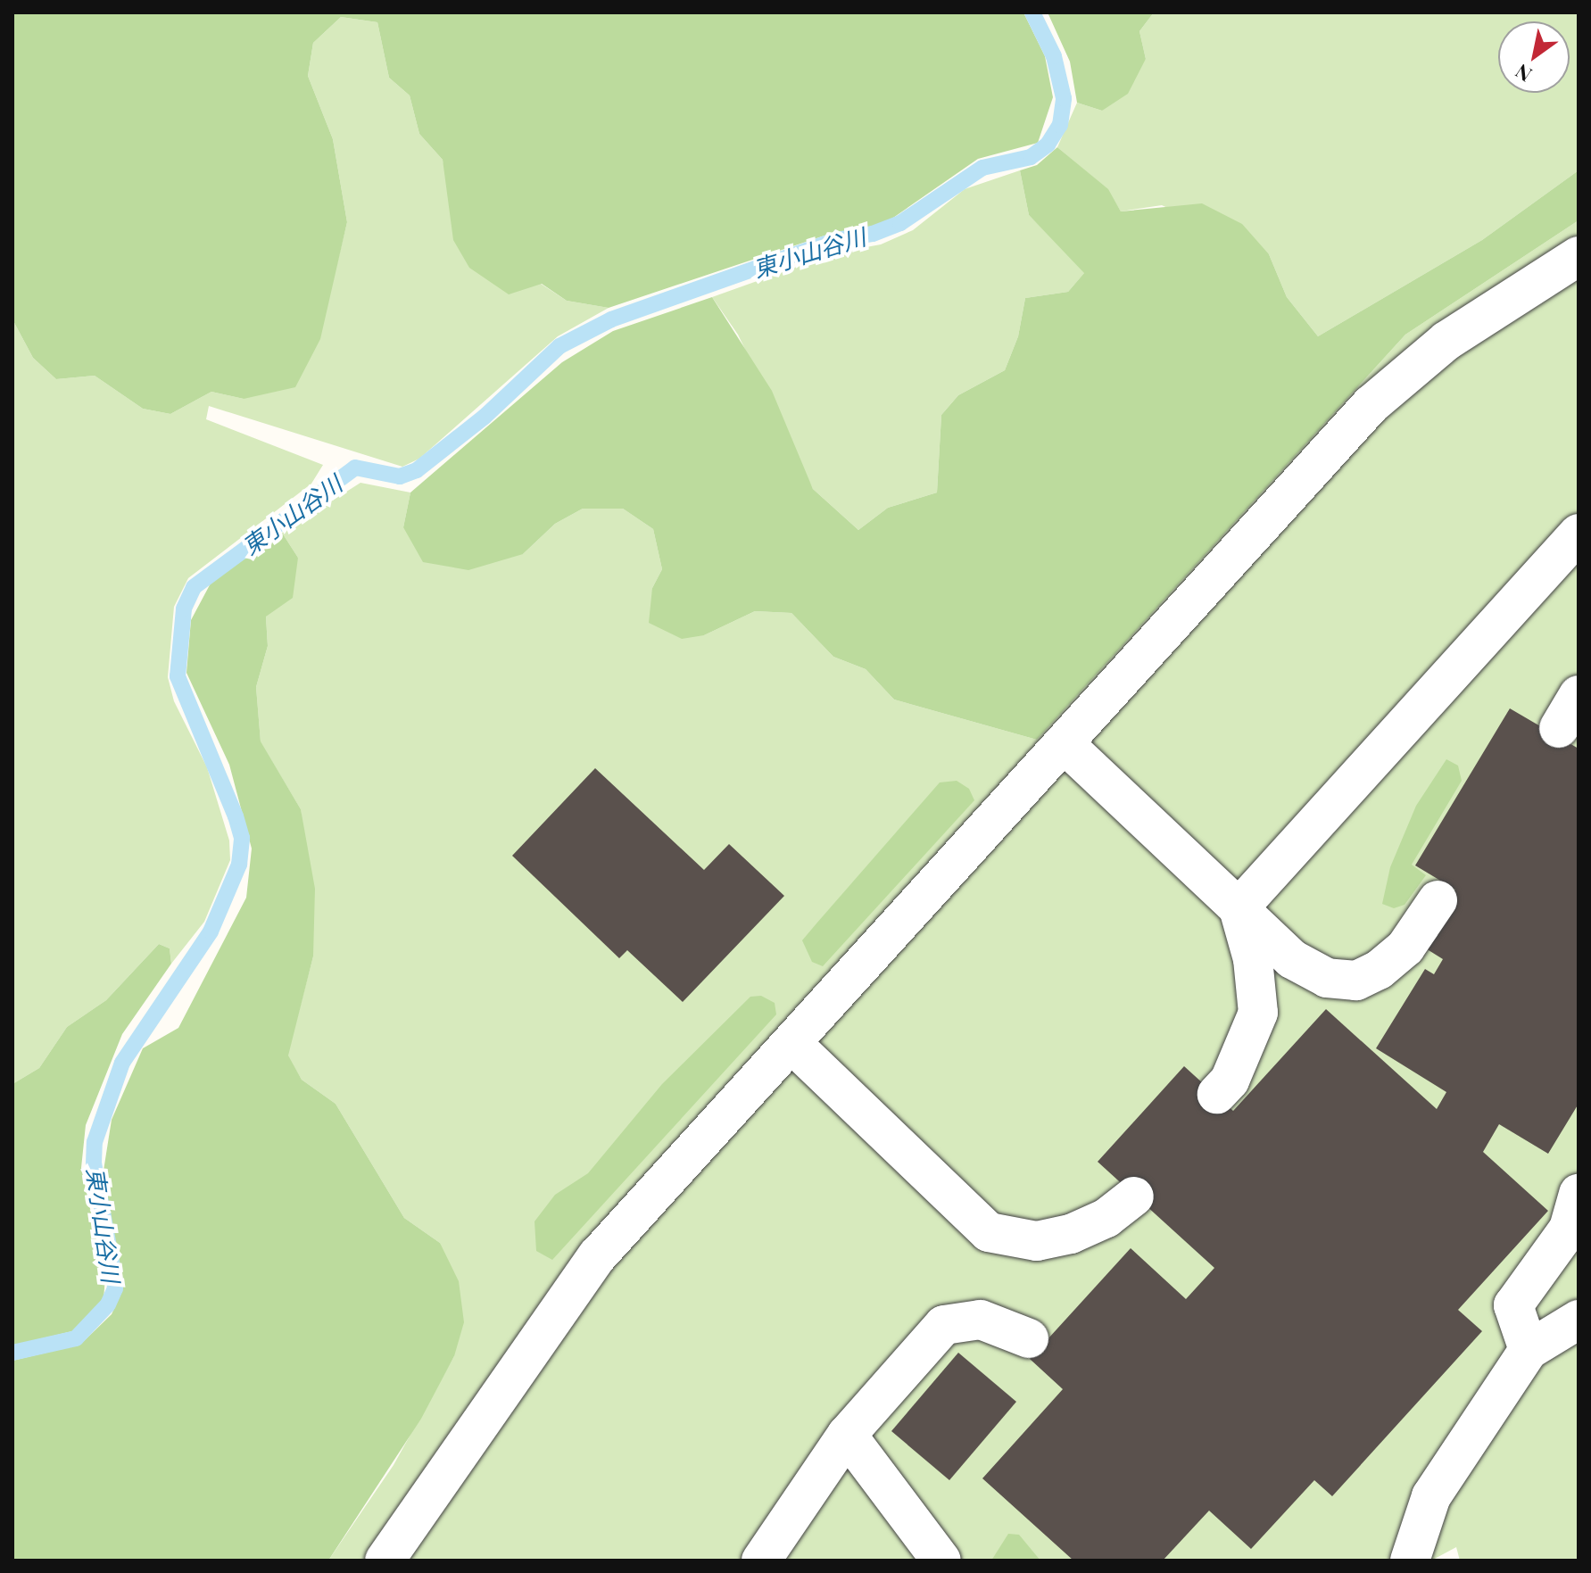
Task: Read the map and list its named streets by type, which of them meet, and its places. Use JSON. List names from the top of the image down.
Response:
{
  "water": ["東小山谷川"],
  "north": "bottom left"
}
